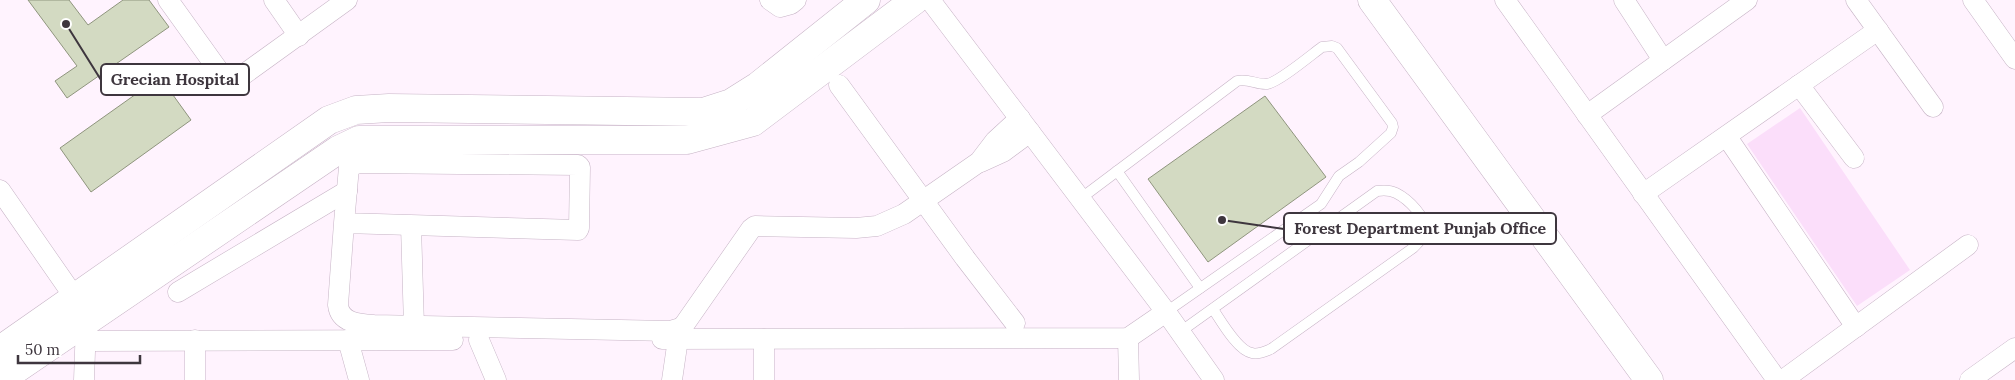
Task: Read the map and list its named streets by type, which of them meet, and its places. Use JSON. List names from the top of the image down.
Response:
{
  "places": ["Grecian Hospital", "Forest Department Punjab Office"],
  "scale_bar": "50 m"
}
